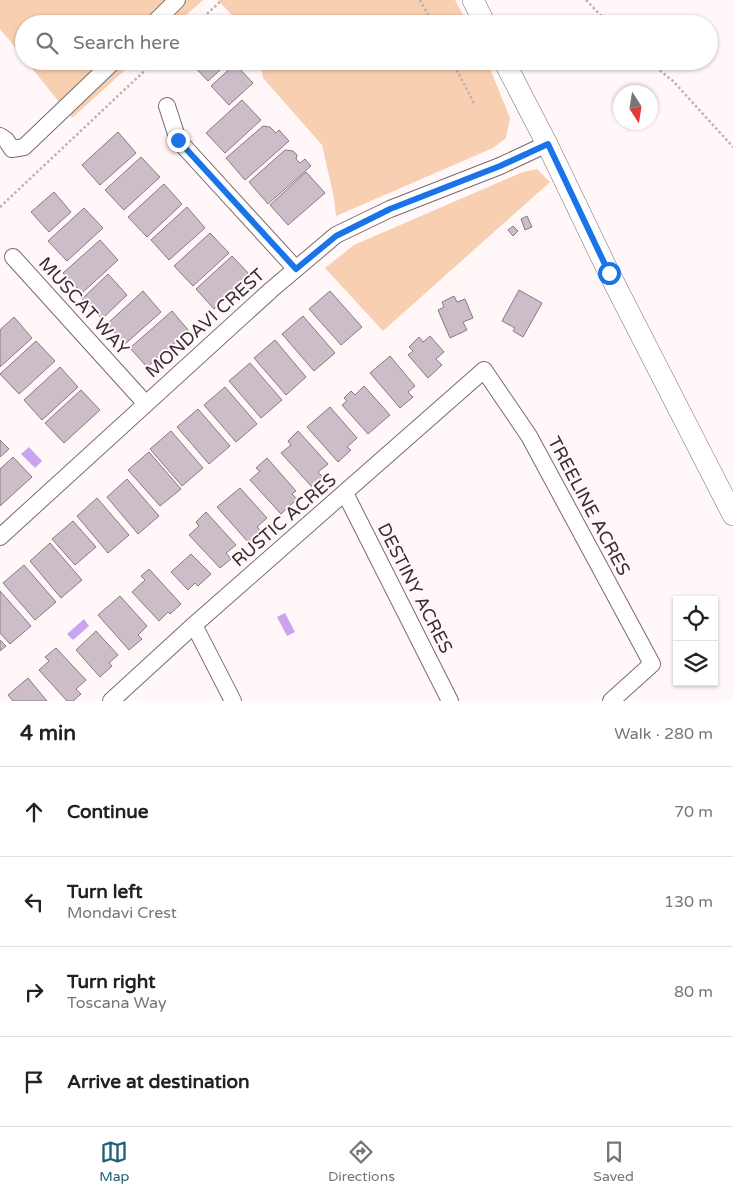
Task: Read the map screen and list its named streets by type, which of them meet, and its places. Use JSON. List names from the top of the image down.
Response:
{
  "streets": {
    "street": [
      "MUSCAT WAY",
      "MONDAVI CREST",
      "TREELINE ACRES",
      "RUSTIC ACRES",
      "DESTINY ACRES"
    ]
  },
  "crossings": [
    ["MUSCAT WAY", "MONDAVI CREST"],
    ["TREELINE ACRES", "RUSTIC ACRES"],
    ["RUSTIC ACRES", "DESTINY ACRES"]
  ],
  "north": "bottom",
  "page": {
    "search": "Search here",
    "heading": ["4 min", "Walk · 280 m"],
    "list": [
      ["Continue", "70 m"],
      ["Turn left", "Mondavi Crest", "130 m"],
      ["Turn right", "Toscana Way", "80 m"],
      "Arrive at destination"
    ],
    "nav": ["Map", "Directions", "Saved"]
  }
}
